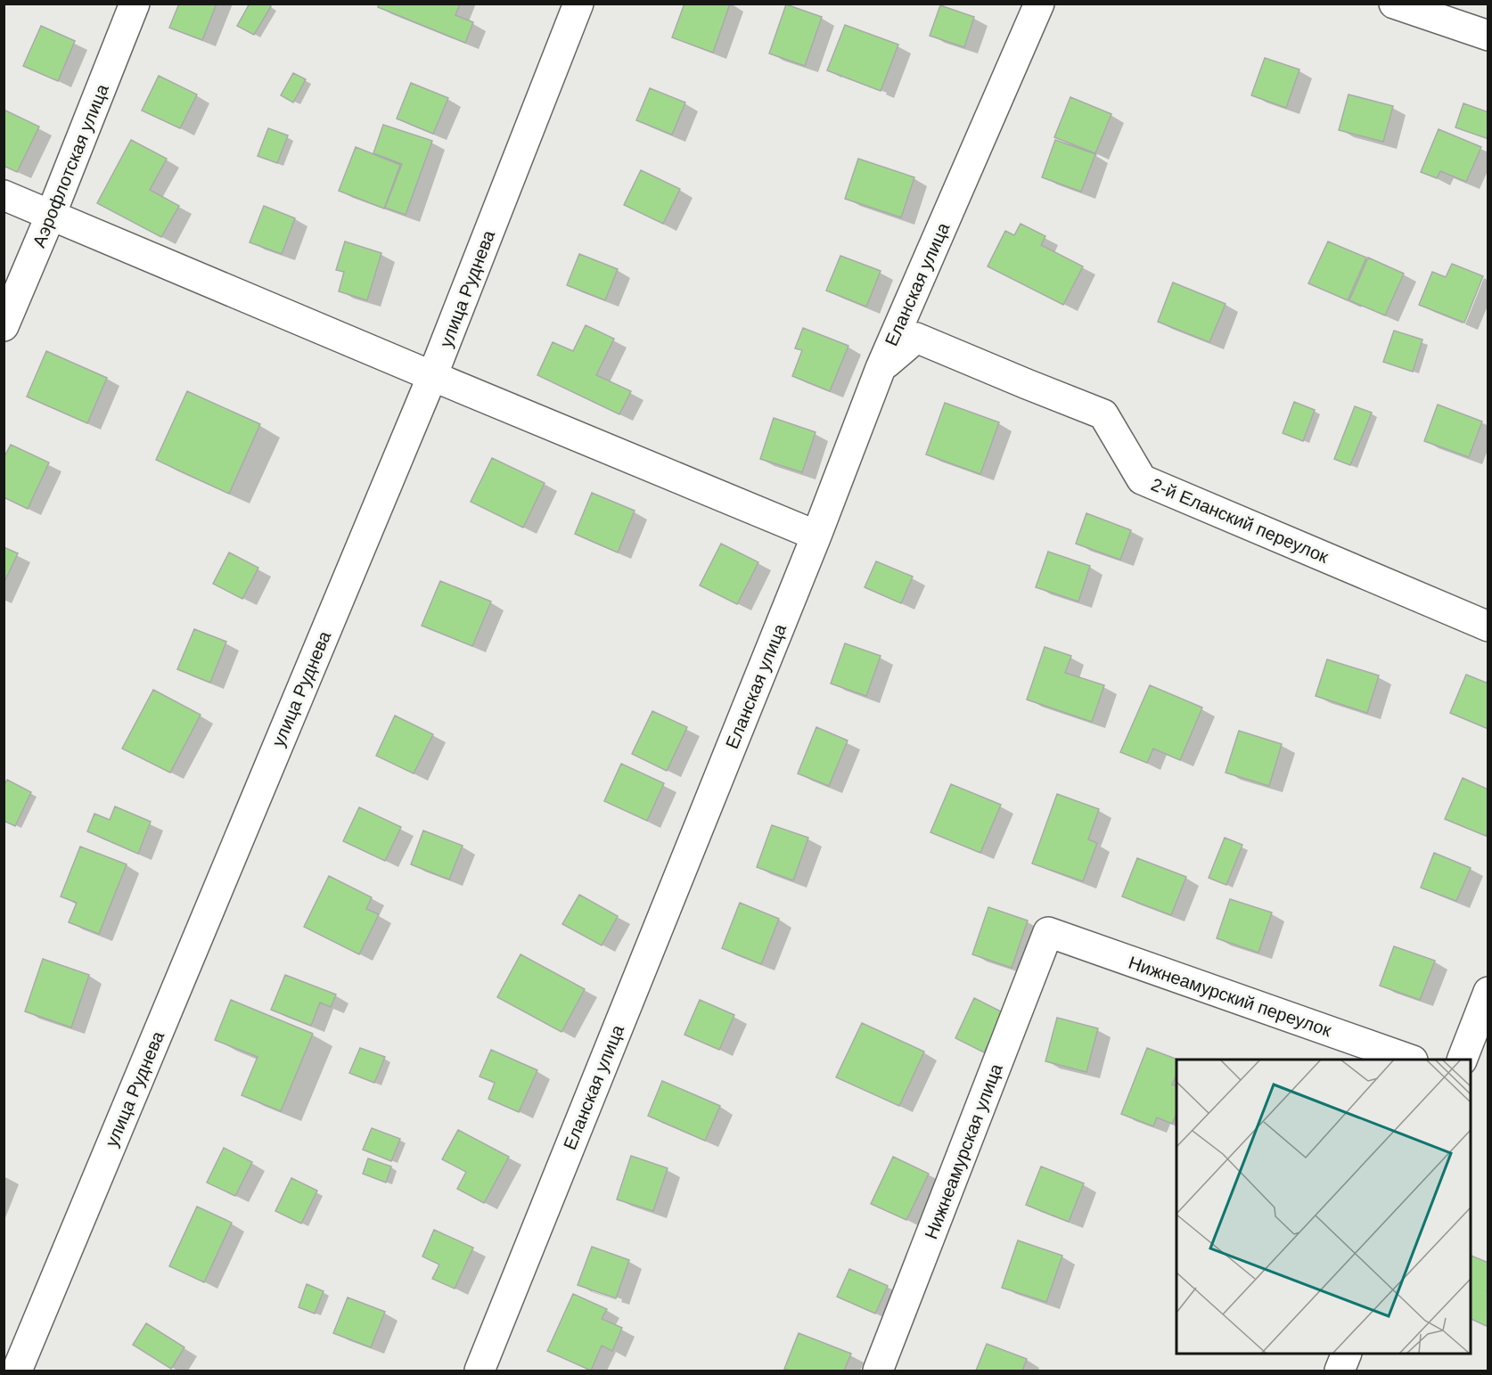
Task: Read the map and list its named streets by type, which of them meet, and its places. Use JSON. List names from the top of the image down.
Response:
{
  "streets": {
    "street": [
      "Аэрофлотская улица",
      "Еланская улица",
      "улица Руднева",
      "2-й Еланский переулок",
      "Нижнеамурский переулок",
      "Нижнеамурская улица"
    ]
  },
  "crossings": [
    ["Еланская улица", "2-й Еланский переулок"],
    ["Нижнеамурский переулок", "Нижнеамурская улица"]
  ]
}
